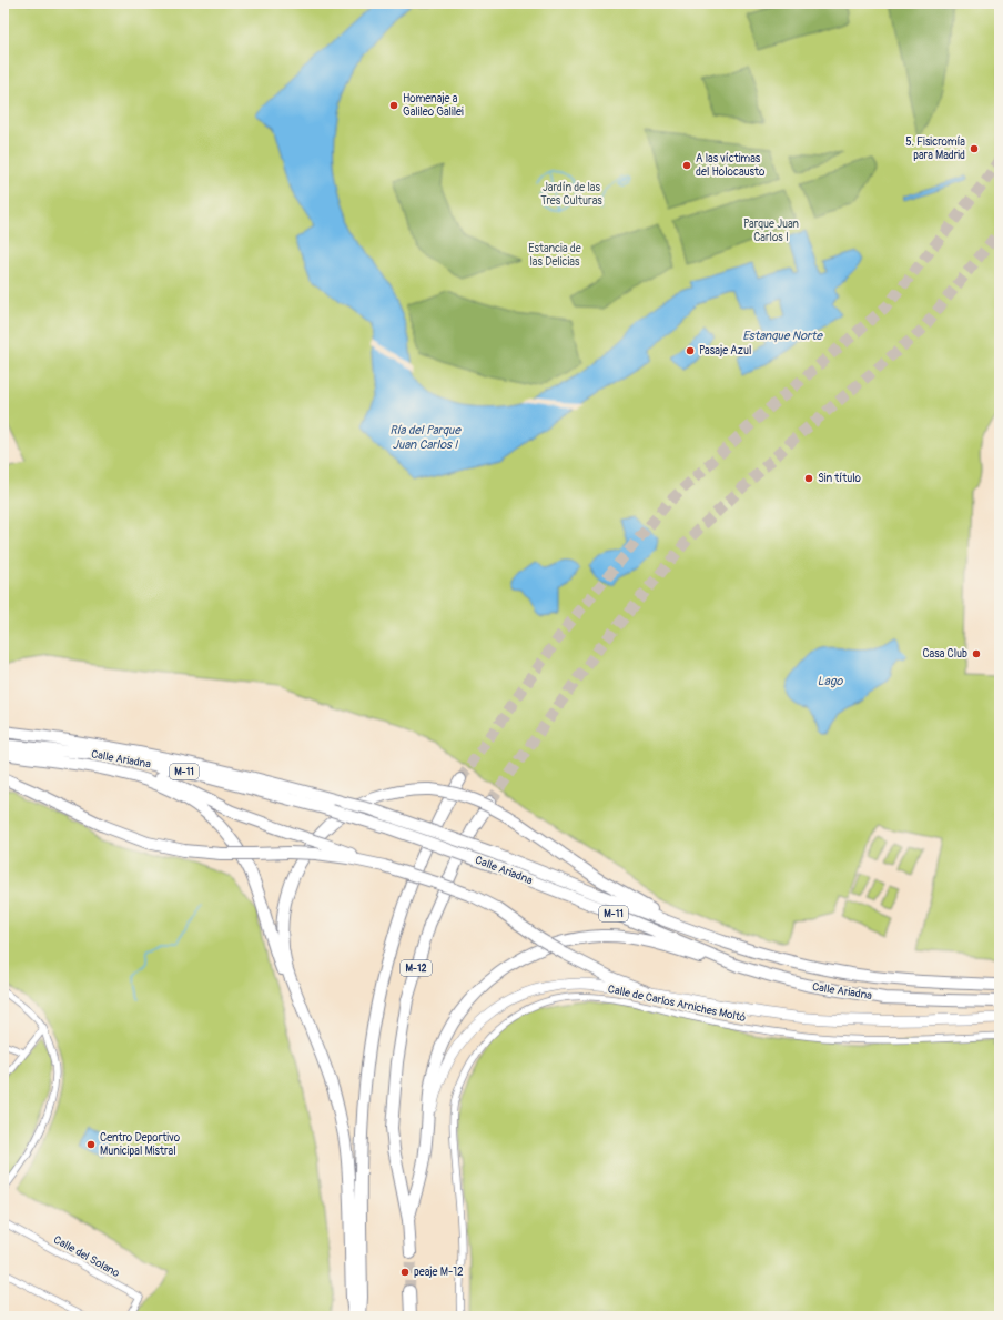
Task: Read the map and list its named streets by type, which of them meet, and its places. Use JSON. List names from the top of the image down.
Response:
{
  "streets": {
    "highway": ["Calle Ariadna", "M-11", "M-12"],
    "street": ["Calle de Carlos Arniches Moltó", "Calle del Solano"]
  },
  "water": ["Estanque Norte", "Ría del Parque Juan Carlos I", "Lago"],
  "parks": ["Jardín de las Tres Culturas", "Parque Juan Carlos I", "Estancia de las Delicias"],
  "places": [
    "Homenaje a Galileo Galilei",
    "5. Fisicromía para Madrid",
    "A las víctimas del Holocausto",
    "Pasaje Azul",
    "Sin título",
    "Casa Club",
    "Centro Deportivo Municipal Mistral",
    "peaje M-12"
  ]
}
